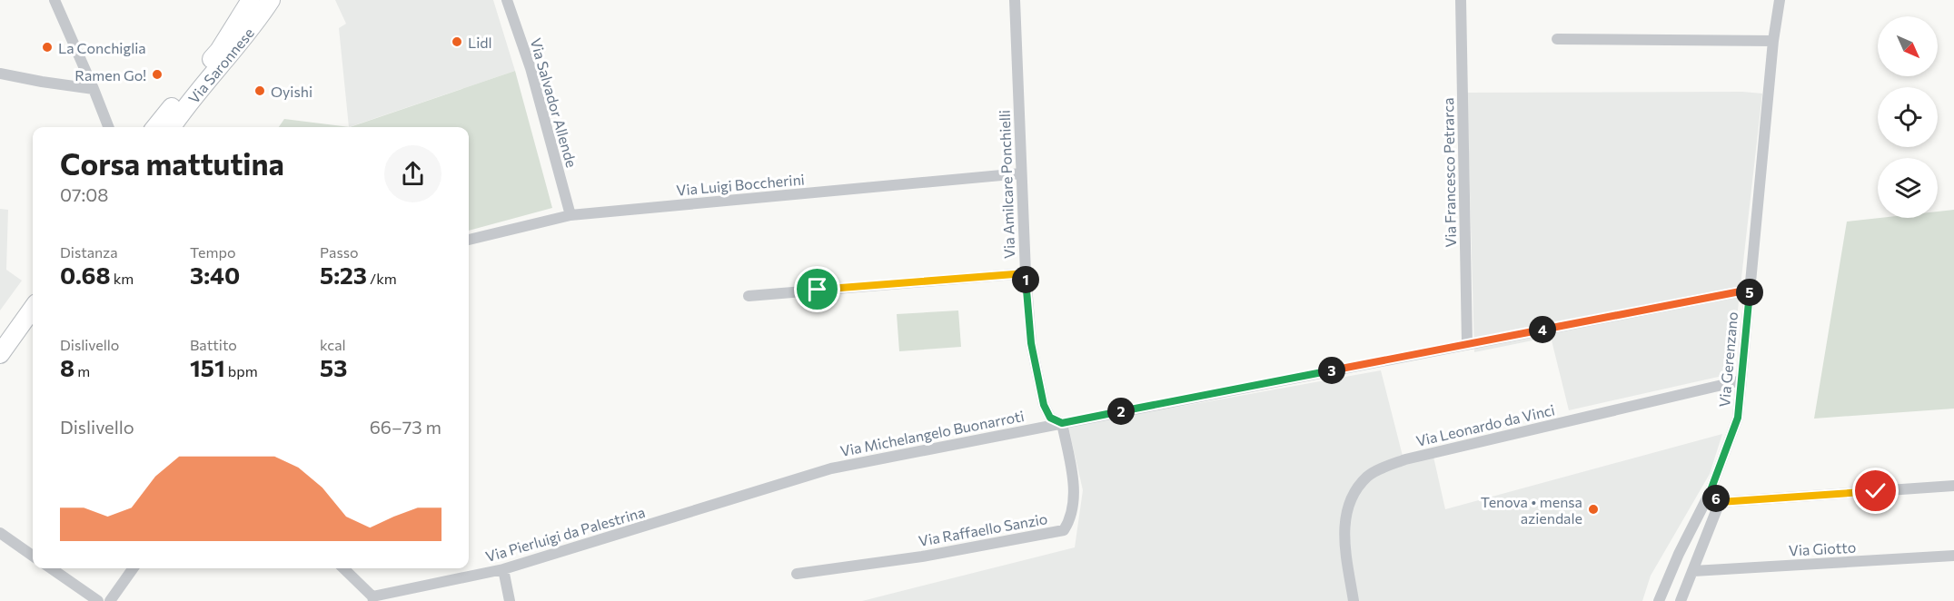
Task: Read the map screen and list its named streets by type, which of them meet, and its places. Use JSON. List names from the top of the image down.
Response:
{
  "streets": {
    "main road": ["Via Saronnese"],
    "street": [
      "Via Salvador Allende",
      "Via Francesco Petrarca",
      "Via Luigi Boccherini",
      "Via Amilcare Ponchielli",
      "Via Gerenzano",
      "Via Leonardo da Vinci",
      "Via Michelangelo Buonarroti",
      "Via Raffaello Sanzio",
      "Via Pierluigi da Palestrina",
      "Via Giotto"
    ]
  },
  "crossings": [
    ["Via Salvador Allende", "Via Luigi Boccherini"],
    ["Via Francesco Petrarca", "Via Michelangelo Buonarroti"],
    ["Via Luigi Boccherini", "Via Amilcare Ponchielli"],
    ["Via Amilcare Ponchielli", "Via Michelangelo Buonarroti"],
    ["Via Amilcare Ponchielli", "Via Raffaello Sanzio"],
    ["Via Gerenzano", "Via Leonardo da Vinci"],
    ["Via Gerenzano", "Via Michelangelo Buonarroti"],
    ["Via Michelangelo Buonarroti", "Via Raffaello Sanzio"],
    ["Via Michelangelo Buonarroti", "Via Pierluigi da Palestrina"]
  ],
  "places": [
    "Lidl",
    "La Conchiglia",
    "Ramen Go!",
    "Oyishi",
    "Tenova • mensa aziendale"
  ],
  "north": "bottom right",
  "page": {
    "heading": ["Corsa mattutina", "07:08"],
    "stats": [
      ["Distanza", "0.68 km"],
      ["Tempo", "3:40"],
      ["Passo", "5:23 /km"],
      ["Dislivello", "8 m"],
      ["Battito", "151 bpm"],
      ["kcal", "53"]
    ],
    "pins": [
      "1",
      "5",
      "4",
      "3",
      "2",
      "6"
    ],
    "chart": ["Dislivello", "66–73 m"]
  }
}
